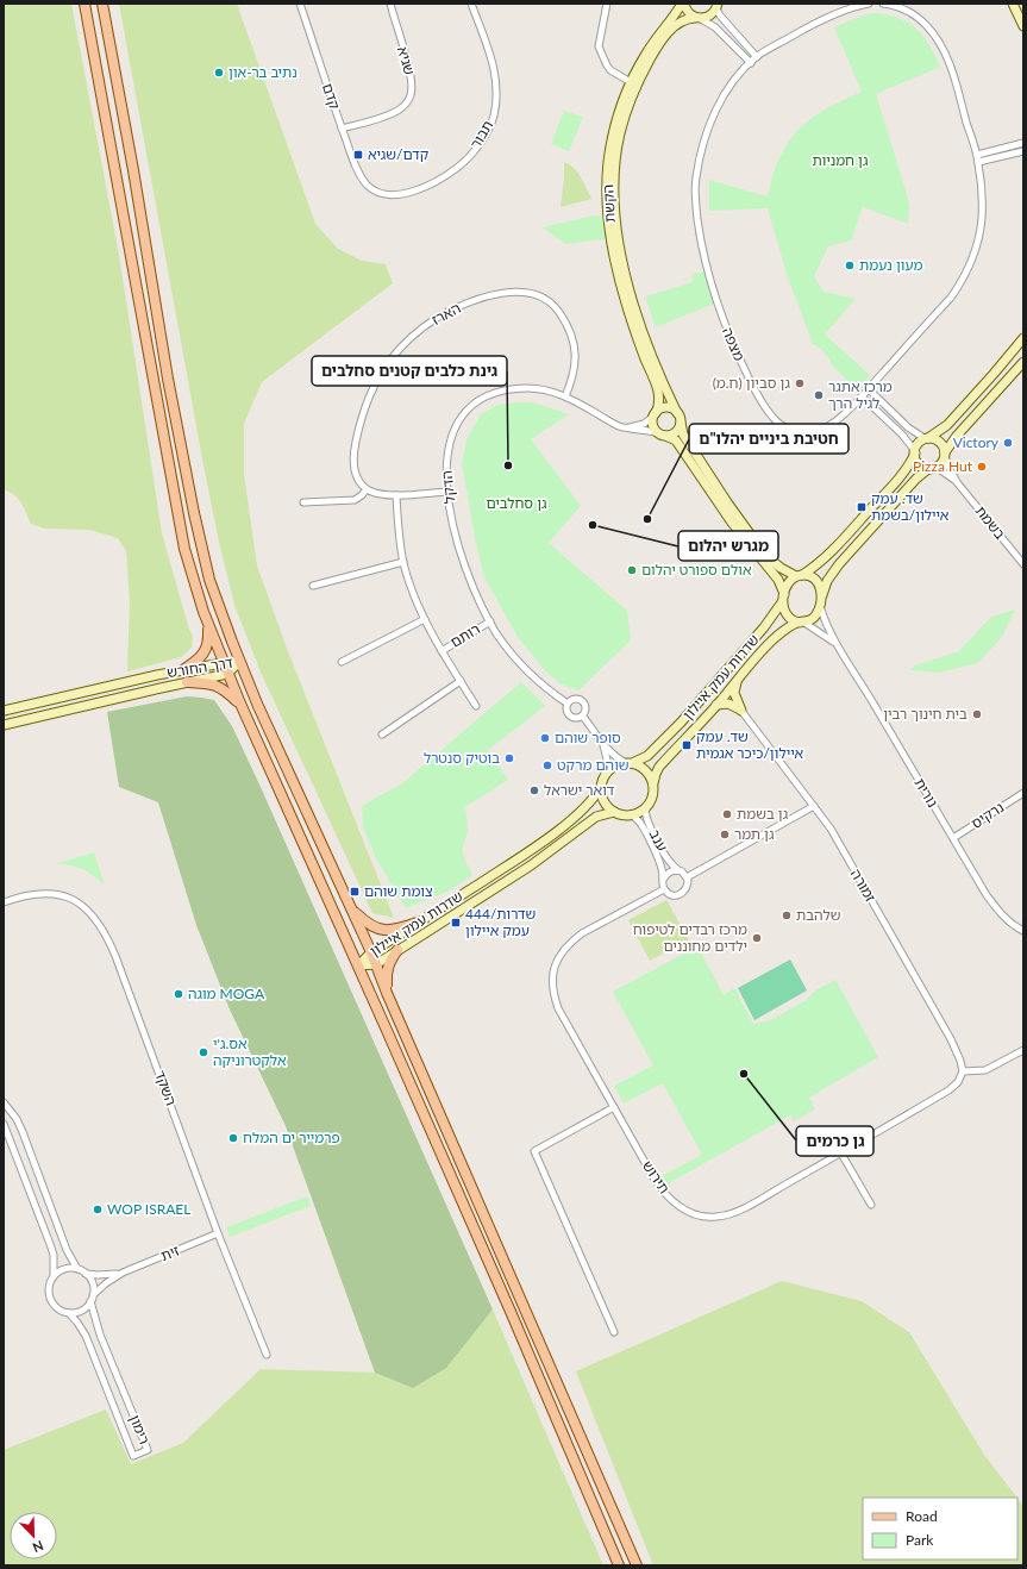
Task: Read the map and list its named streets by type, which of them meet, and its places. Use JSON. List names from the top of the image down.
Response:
{
  "streets": {
    "main road": ["הקשת", "דרך החורש", "שדרות עמק איילון"],
    "street": [
      "שגיא",
      "קדם",
      "תבור",
      "הארז",
      "מצפה",
      "הדקל",
      "בשמת",
      "רותם",
      "נורית",
      "נרקיס",
      "ענב",
      "זמורה",
      "השקד",
      "תירוש",
      "זית",
      "רימון"
    ]
  },
  "crossings": [
    ["שגיא", "קדם"],
    ["קדם", "תבור"],
    ["הקשת", "הדקל"],
    ["הארז", "הדקל"],
    ["הדקל", "רותם"],
    ["שדרות עמק איילון", "נורית"],
    ["שדרות עמק איילון", "ענב"],
    ["נורית", "נרקיס"],
    ["ענב", "תירוש"],
    ["זמורה", "תירוש"],
    ["השקד", "זית"],
    ["זית", "רימון"]
  ],
  "parks": ["גן חמניות", "גן סחלבים"],
  "places": {
    "other": [
      "נתיב בר-און",
      "מעון נעמת",
      "גן סביון (ח.מ)",
      "מרכז אתגר לגיל הרך",
      "Victory",
      "גינת כלבים קטנים סחלבים",
      "Pizza Hut",
      "חטיבת ביניים יהלו\"ם",
      "מגרש יהלום",
      "אולם ספורט יהלום",
      "בית חינוך רבין",
      "סופר שוהם",
      "בוטיק סנטרל",
      "שוהם מרקט",
      "דואר ישראל",
      "גן בשמת",
      "גן תמר",
      "שלהבת",
      "מרכז רבדים לטיפוח ילדים מחוננים",
      "מוגה MOGA",
      "אס.ג'י אלקטרוניקה",
      "גן כרמים",
      "פרמייר ים המלח",
      "WOP ISRAEL"
    ],
    "transit": [
      "קדם/שגיא",
      "שד. עמק איילון/בשמת",
      "שד. עמק איילון/כיכר אגמית",
      "צומת שוהם",
      "444/שדרות עמק איילון"
    ]
  },
  "legend": ["Road", "Park"],
  "north": "bottom right"
}
